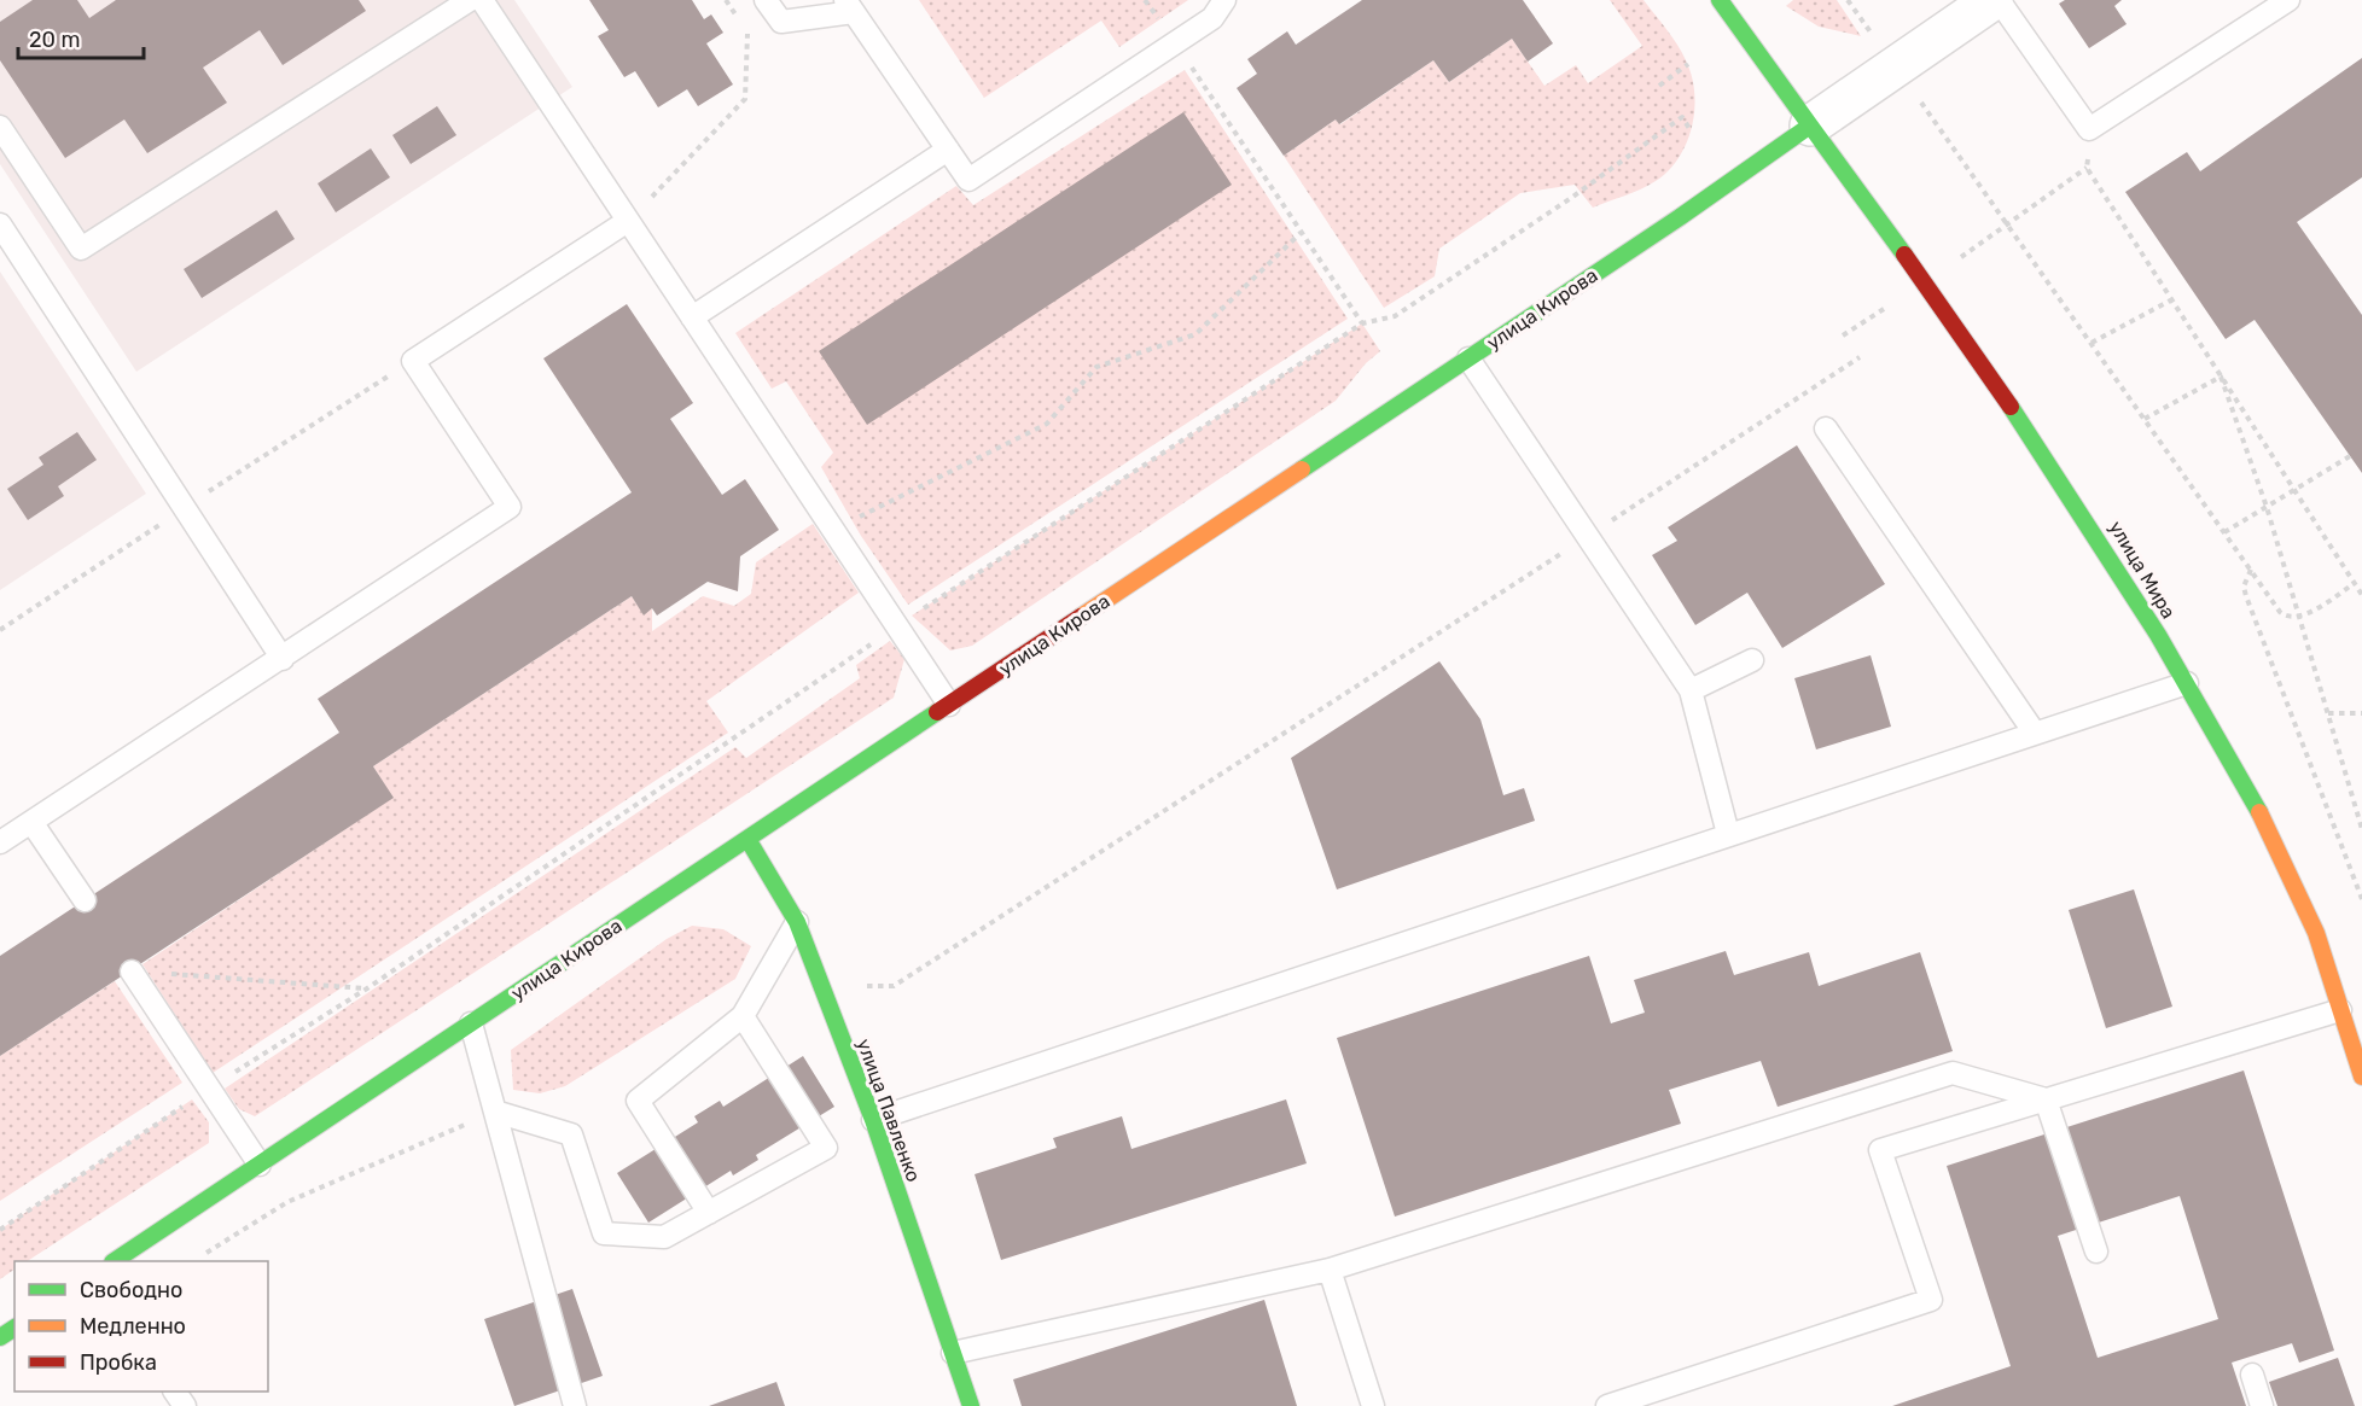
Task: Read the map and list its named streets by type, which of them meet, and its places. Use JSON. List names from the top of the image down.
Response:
{
  "streets": {
    "main road": ["улица Кирова", "улица Мира", "улица Павленко"]
  },
  "crossings": [
    ["улица Кирова", "улица Мира"],
    ["улица Кирова", "улица Павленко"]
  ],
  "legend": ["Свободно", "Медленно", "Пробка"],
  "scale_bar": "20 m"
}
